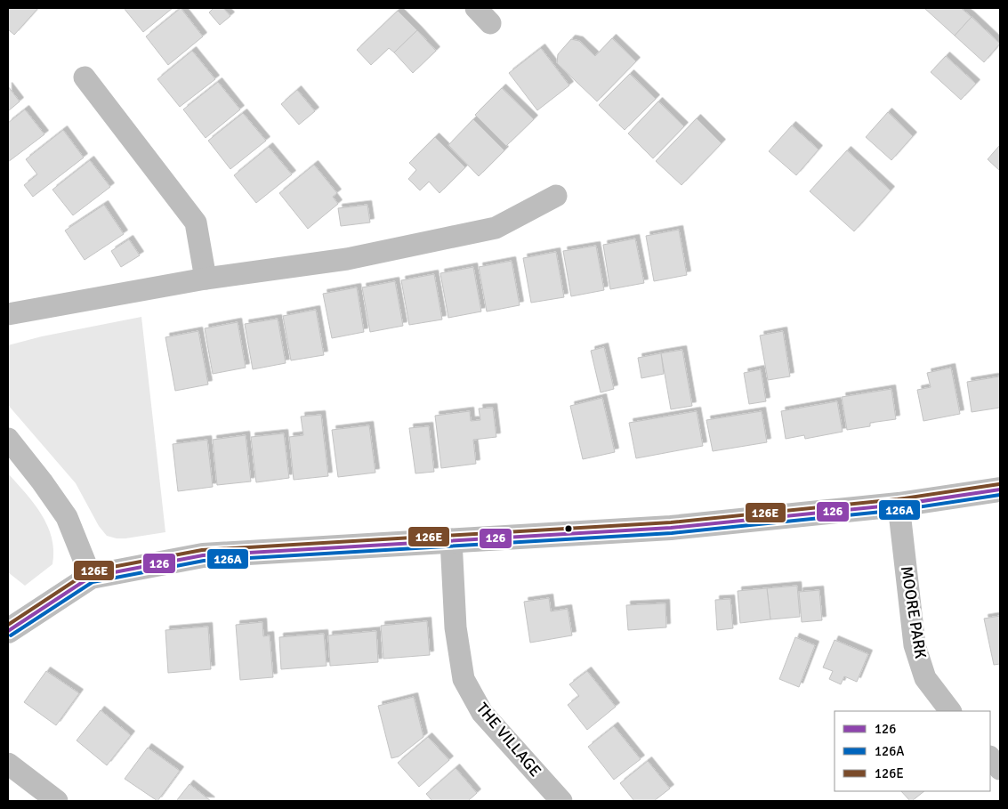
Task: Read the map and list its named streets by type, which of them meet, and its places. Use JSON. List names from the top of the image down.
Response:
{
  "streets": {
    "street": ["MOORE PARK", "THE VILLAGE"]
  },
  "lines": ["transit line 126E", "transit line 126", "transit line 126A"],
  "legend": ["126", "126A", "126E"]
}
